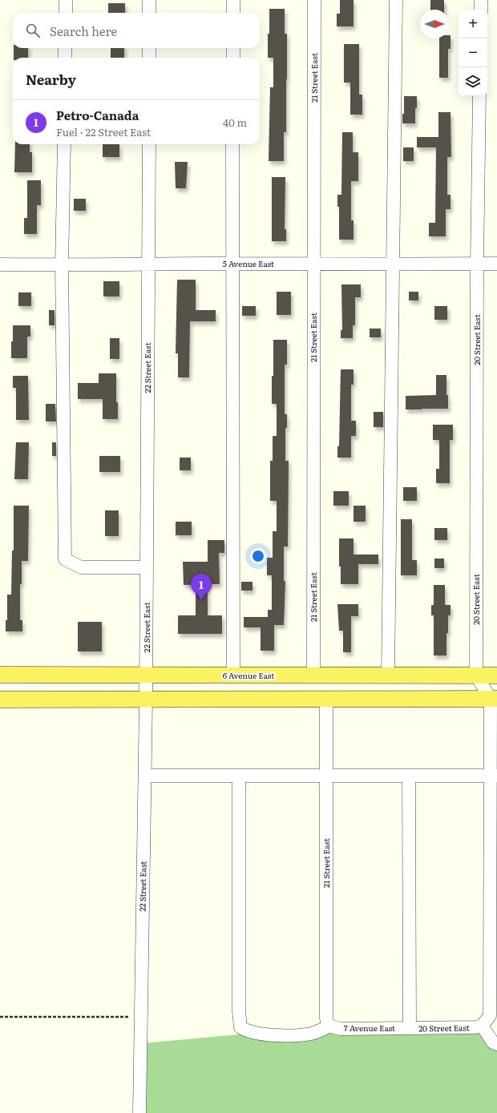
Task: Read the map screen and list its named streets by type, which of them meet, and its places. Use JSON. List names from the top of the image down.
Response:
{
  "streets": {
    "main road": ["6 Avenue East"],
    "street": [
      "21 Street East",
      "5 Avenue East",
      "20 Street East",
      "22 Street East",
      "7 Avenue East"
    ]
  },
  "crossings": [
    ["21 Street East", "5 Avenue East"],
    ["21 Street East", "6 Avenue East"],
    ["21 Street East", "7 Avenue East"],
    ["5 Avenue East", "20 Street East"],
    ["5 Avenue East", "22 Street East"],
    ["20 Street East", "6 Avenue East"],
    ["20 Street East", "7 Avenue East"],
    ["22 Street East", "6 Avenue East"]
  ],
  "north": "right",
  "page": {
    "map_buttons": ["+", "−"],
    "search": "Search here",
    "heading": "Nearby",
    "list": [
      {
        "mark": "1",
        "name": "Petro-Canada",
        "note": "Fuel · 22 Street East",
        "value": "40 m"
      }
    ],
    "pins": "1"
  }
}
